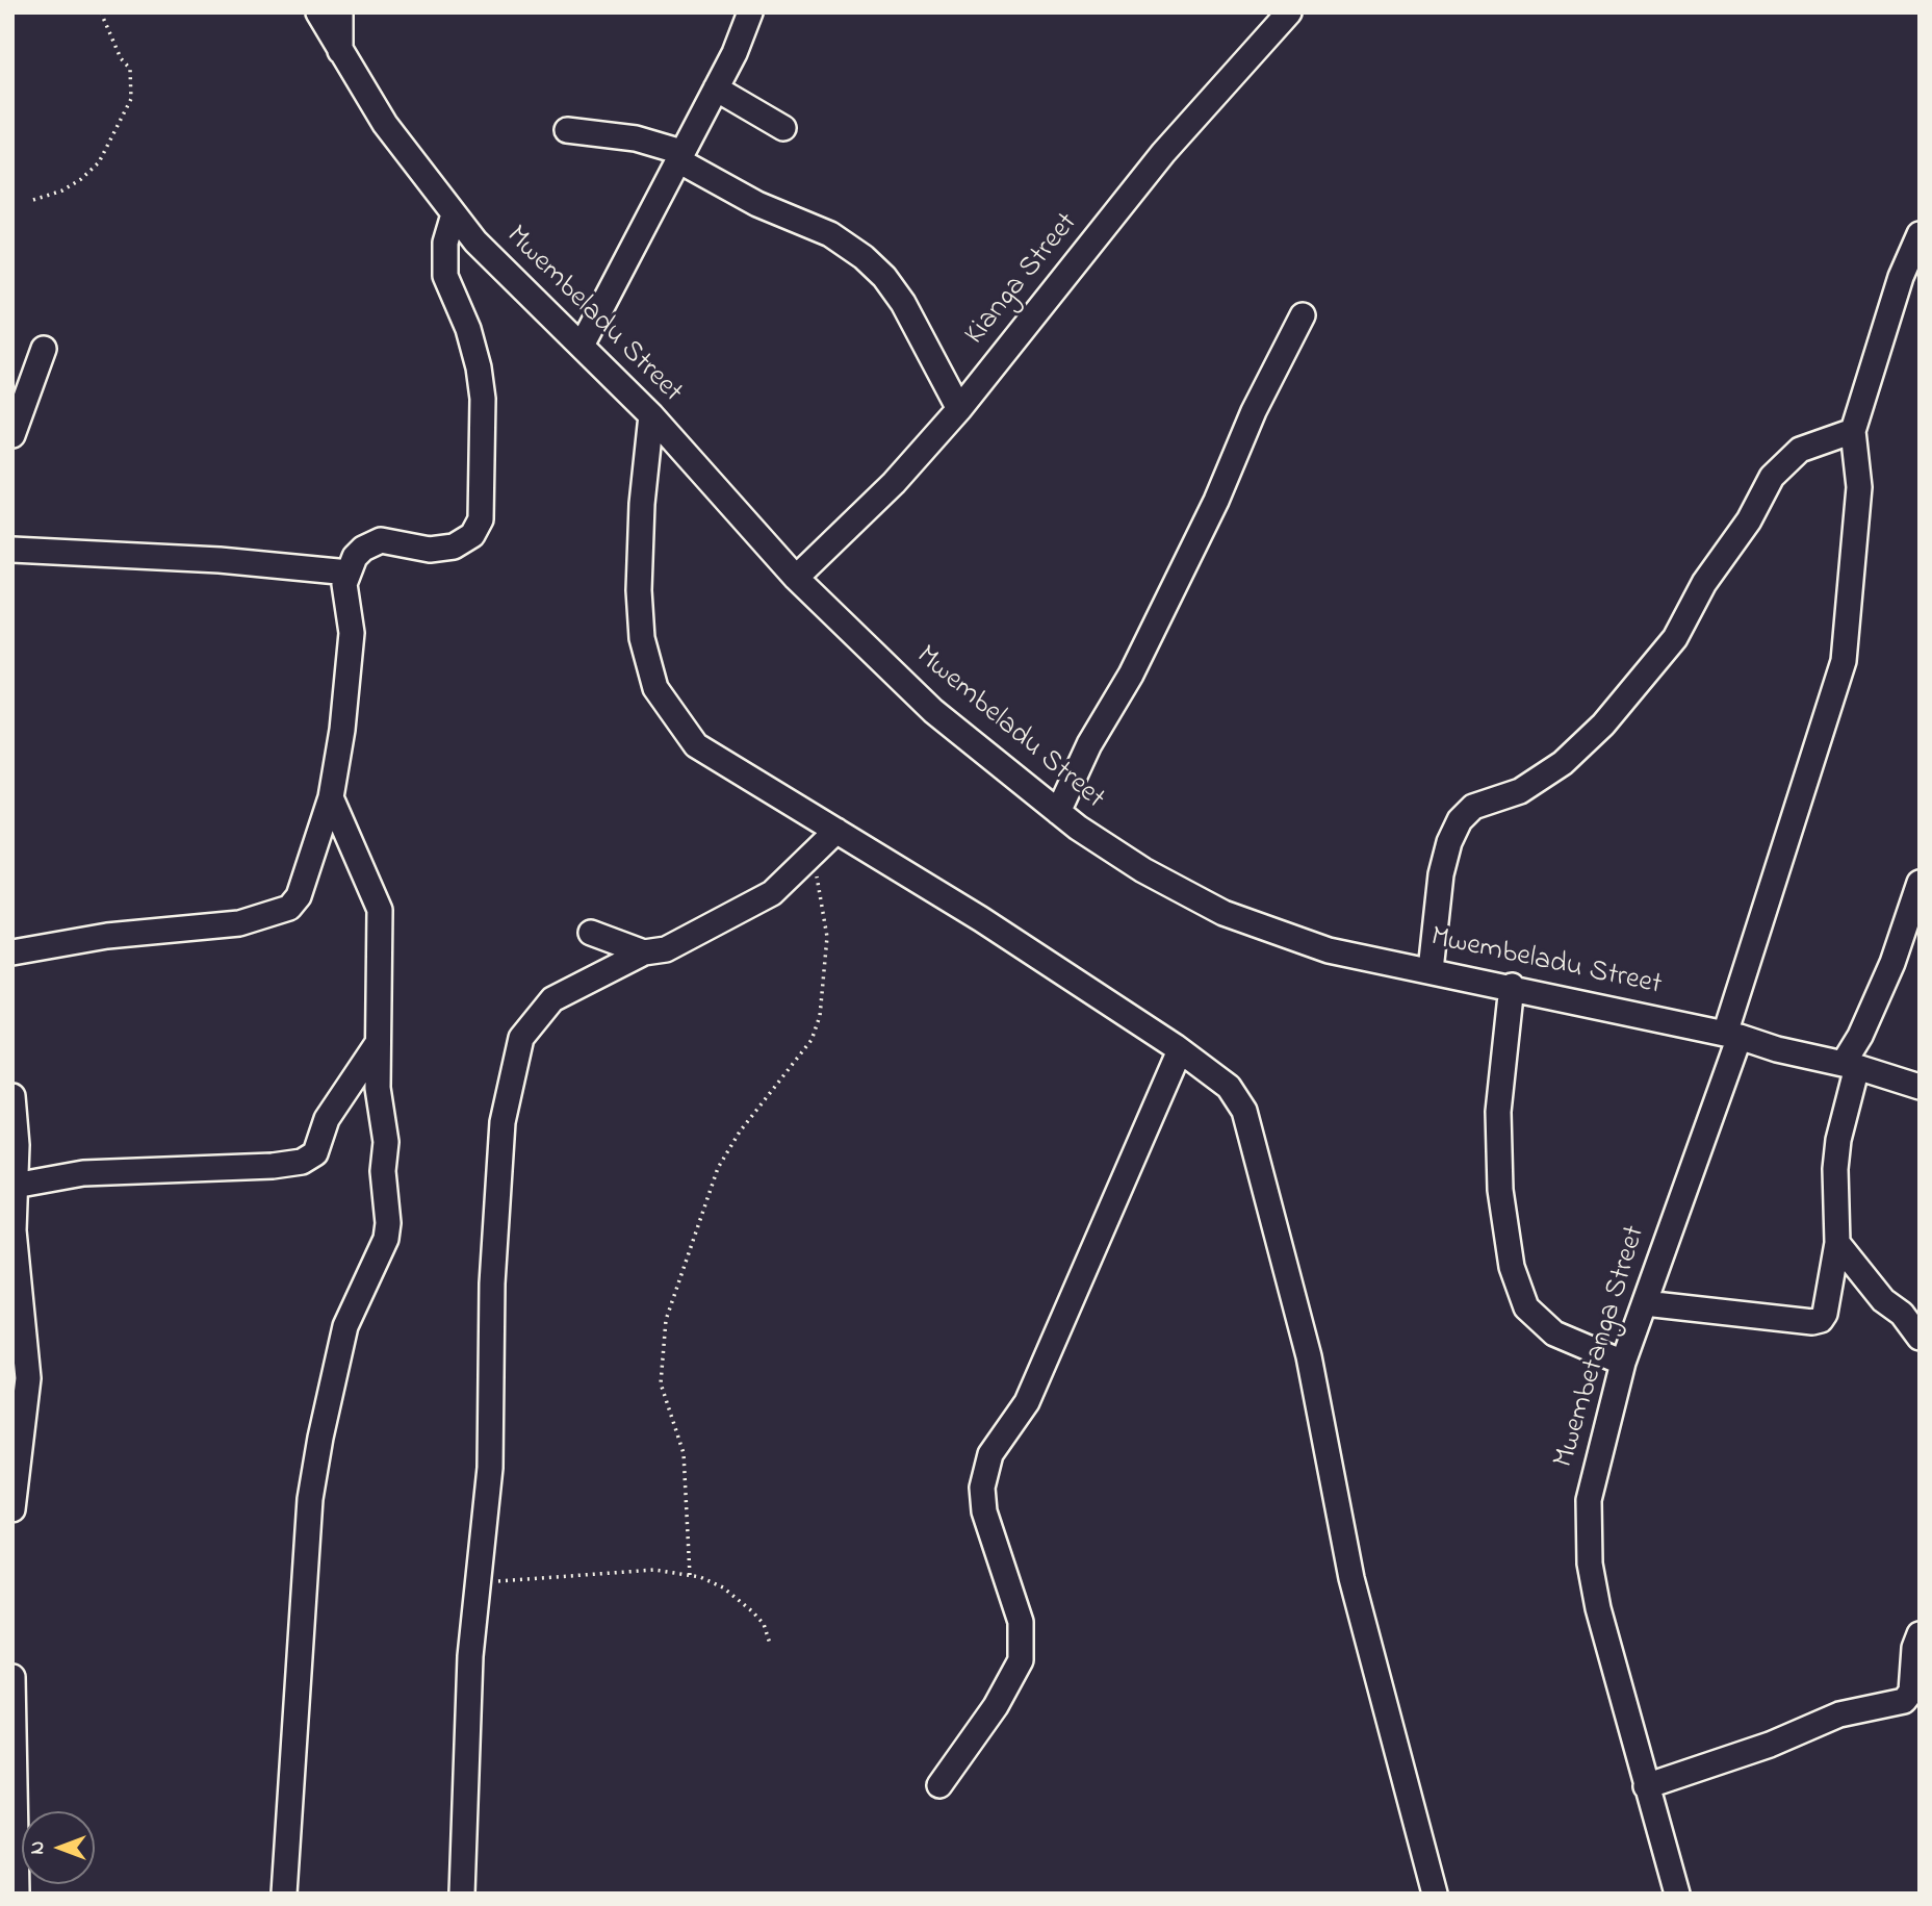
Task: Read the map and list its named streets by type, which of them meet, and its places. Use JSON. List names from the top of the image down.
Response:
{
  "streets": {
    "street": ["Kianga Street", "Mwembeladu Street", "Mwembetanga Street"]
  },
  "crossings": [
    ["Kianga Street", "Mwembeladu Street"],
    ["Mwembeladu Street", "Mwembetanga Street"]
  ],
  "north": "left"
}
